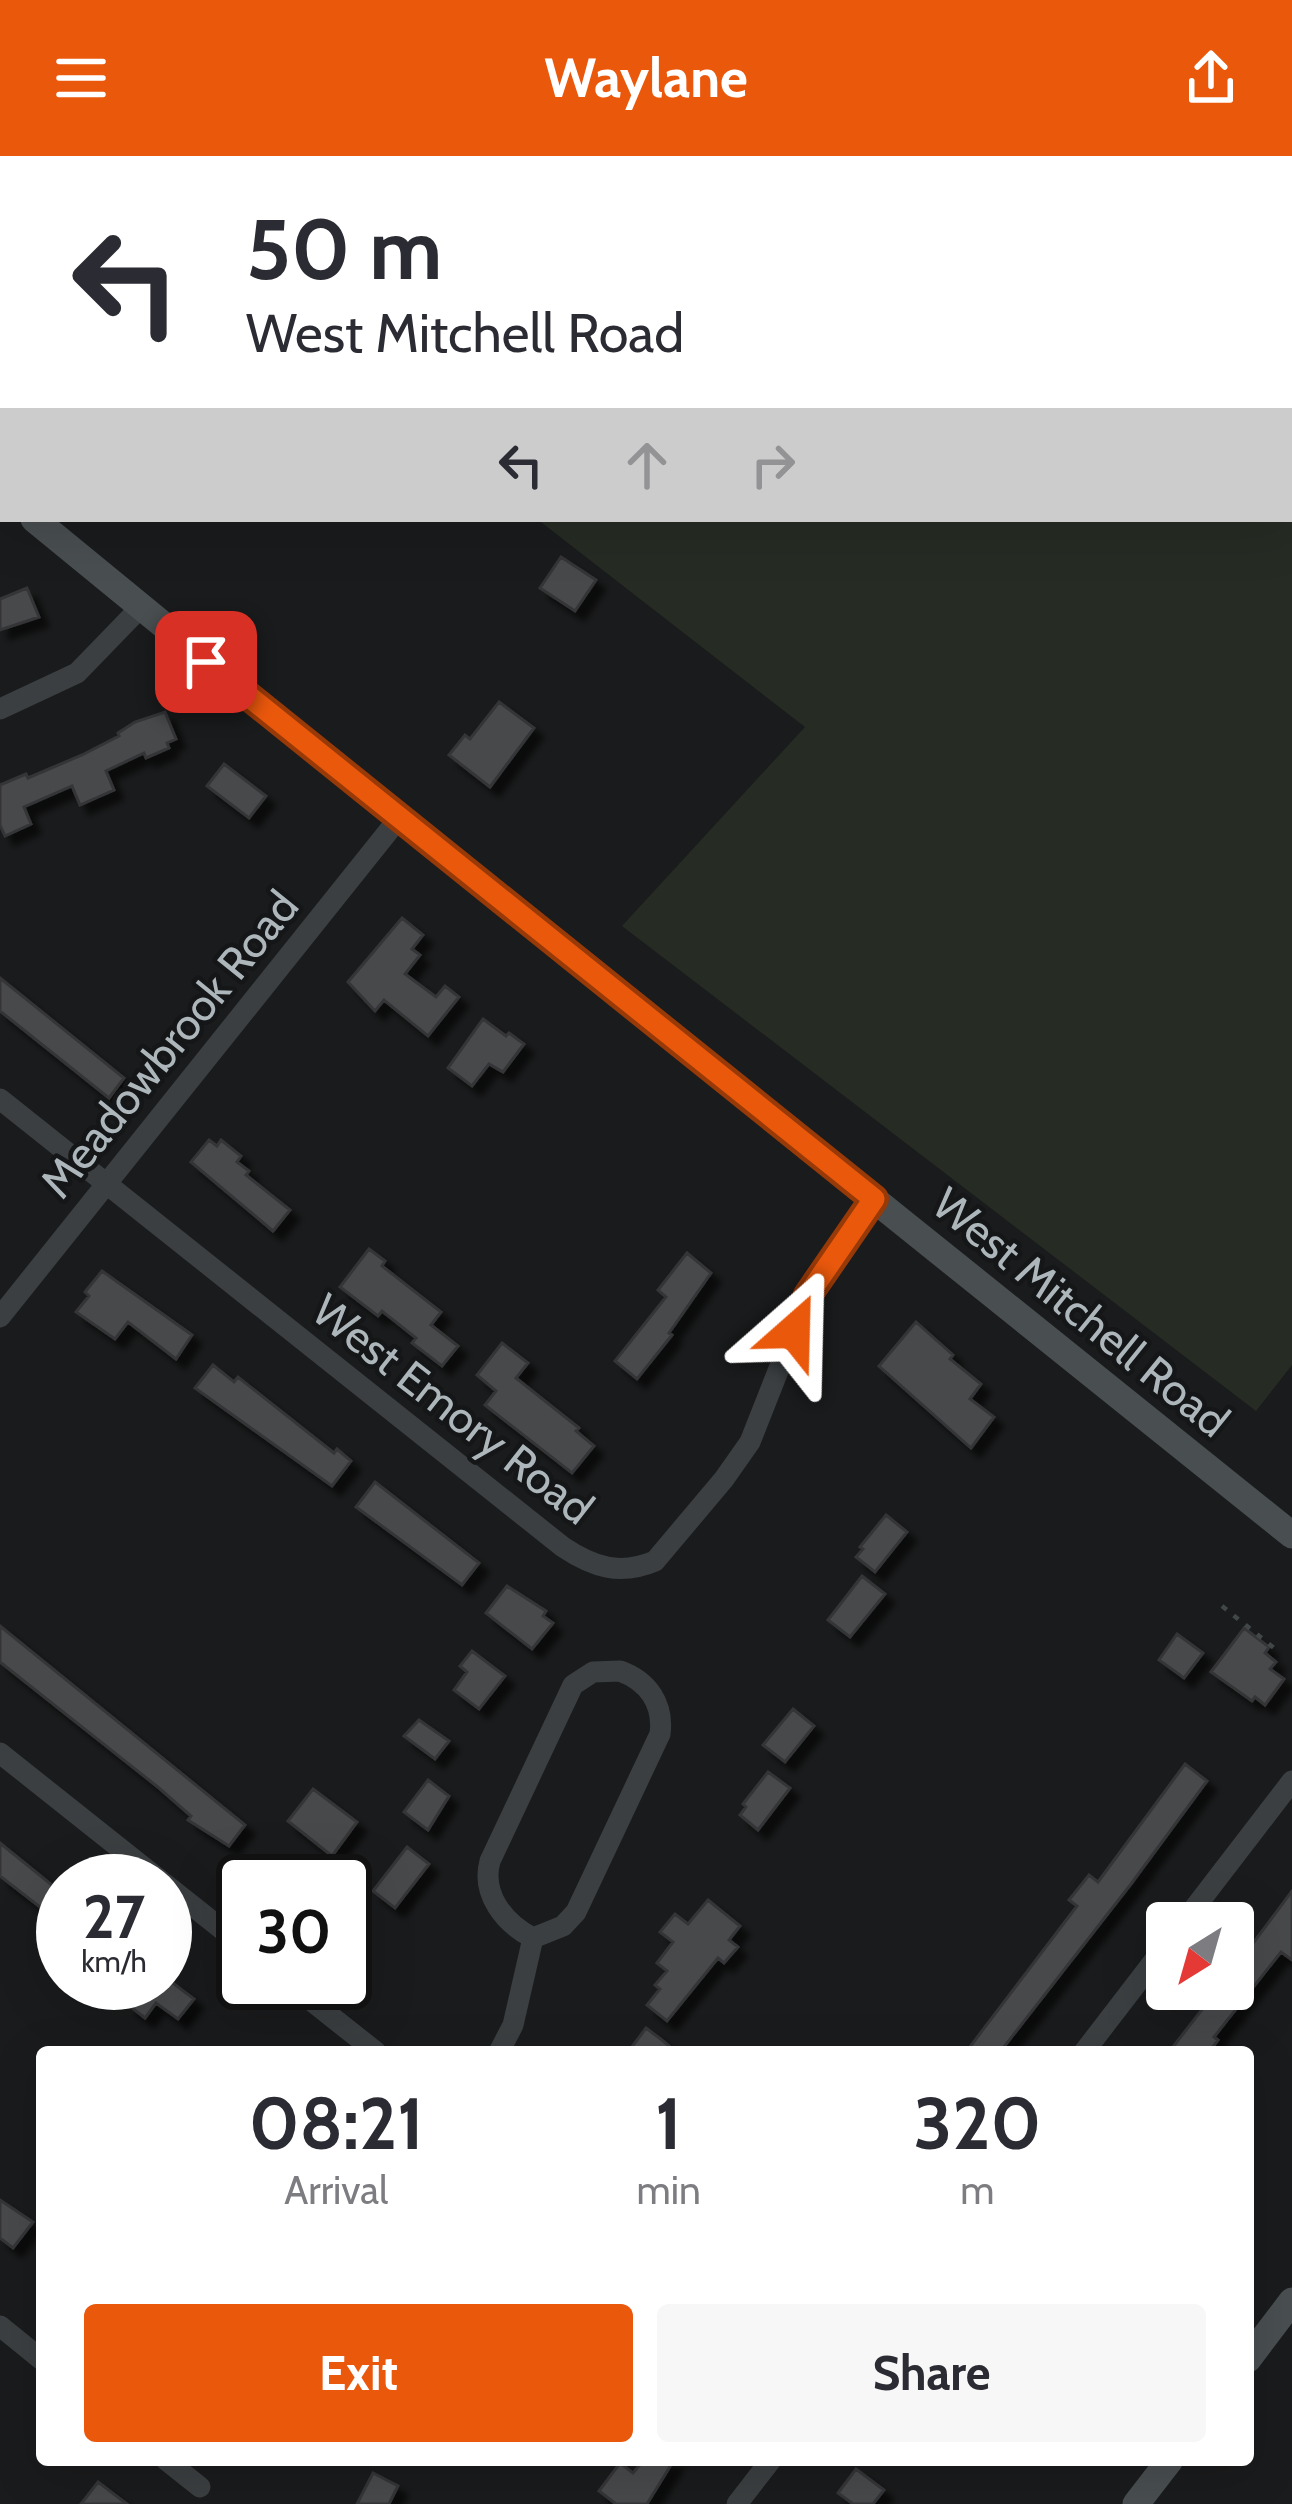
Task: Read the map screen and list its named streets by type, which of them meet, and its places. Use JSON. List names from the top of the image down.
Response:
{
  "streets": {
    "main road": ["West Mitchell Road"],
    "street": ["Meadowbrook Road", "West Emory Road"]
  },
  "crossings": [
    ["Meadowbrook Road", "West Mitchell Road"],
    ["Meadowbrook Road", "West Emory Road"],
    ["West Mitchell Road", "West Emory Road"]
  ],
  "north": "bottom left",
  "page": {
    "header": "Waylane",
    "turn": ["50 m", "West Mitchell Road"],
    "speed": "27 km/h",
    "limit": "30",
    "eta": [
      "08:21",
      "Arrival",
      "1",
      "min",
      "320",
      "m"
    ],
    "buttons": ["Exit", "Share"]
  }
}
